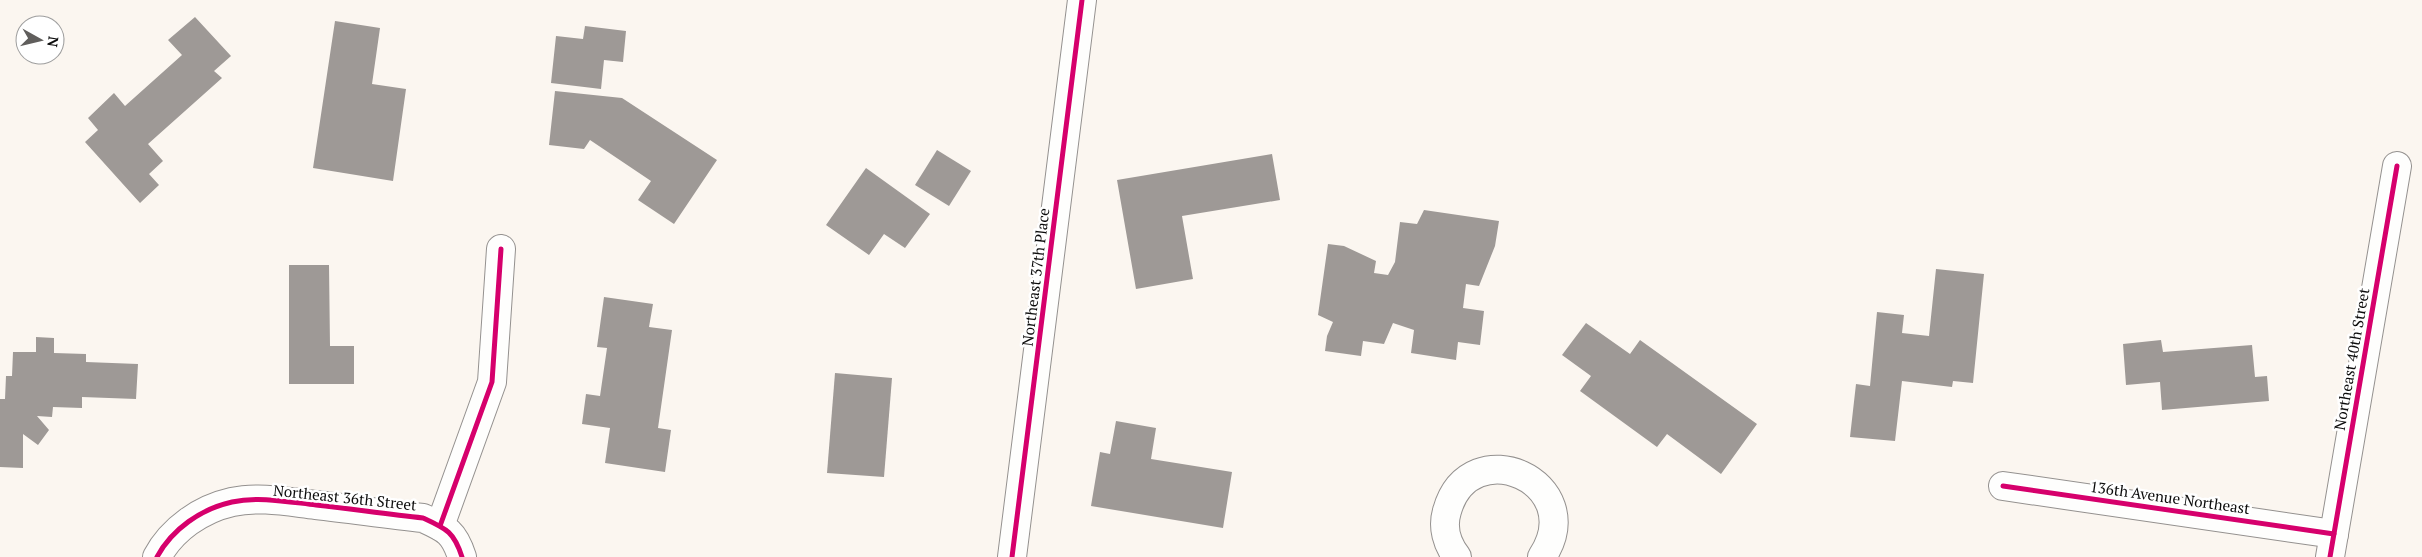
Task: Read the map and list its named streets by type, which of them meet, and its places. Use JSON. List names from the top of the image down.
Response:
{
  "streets": {
    "street": [
      "Northeast 37th Place",
      "Northeast 40th Street",
      "Northeast 36th Street",
      "136th Avenue Northeast"
    ]
  },
  "crossings": [
    ["Northeast 40th Street", "136th Avenue Northeast"]
  ],
  "north": "right"
}
